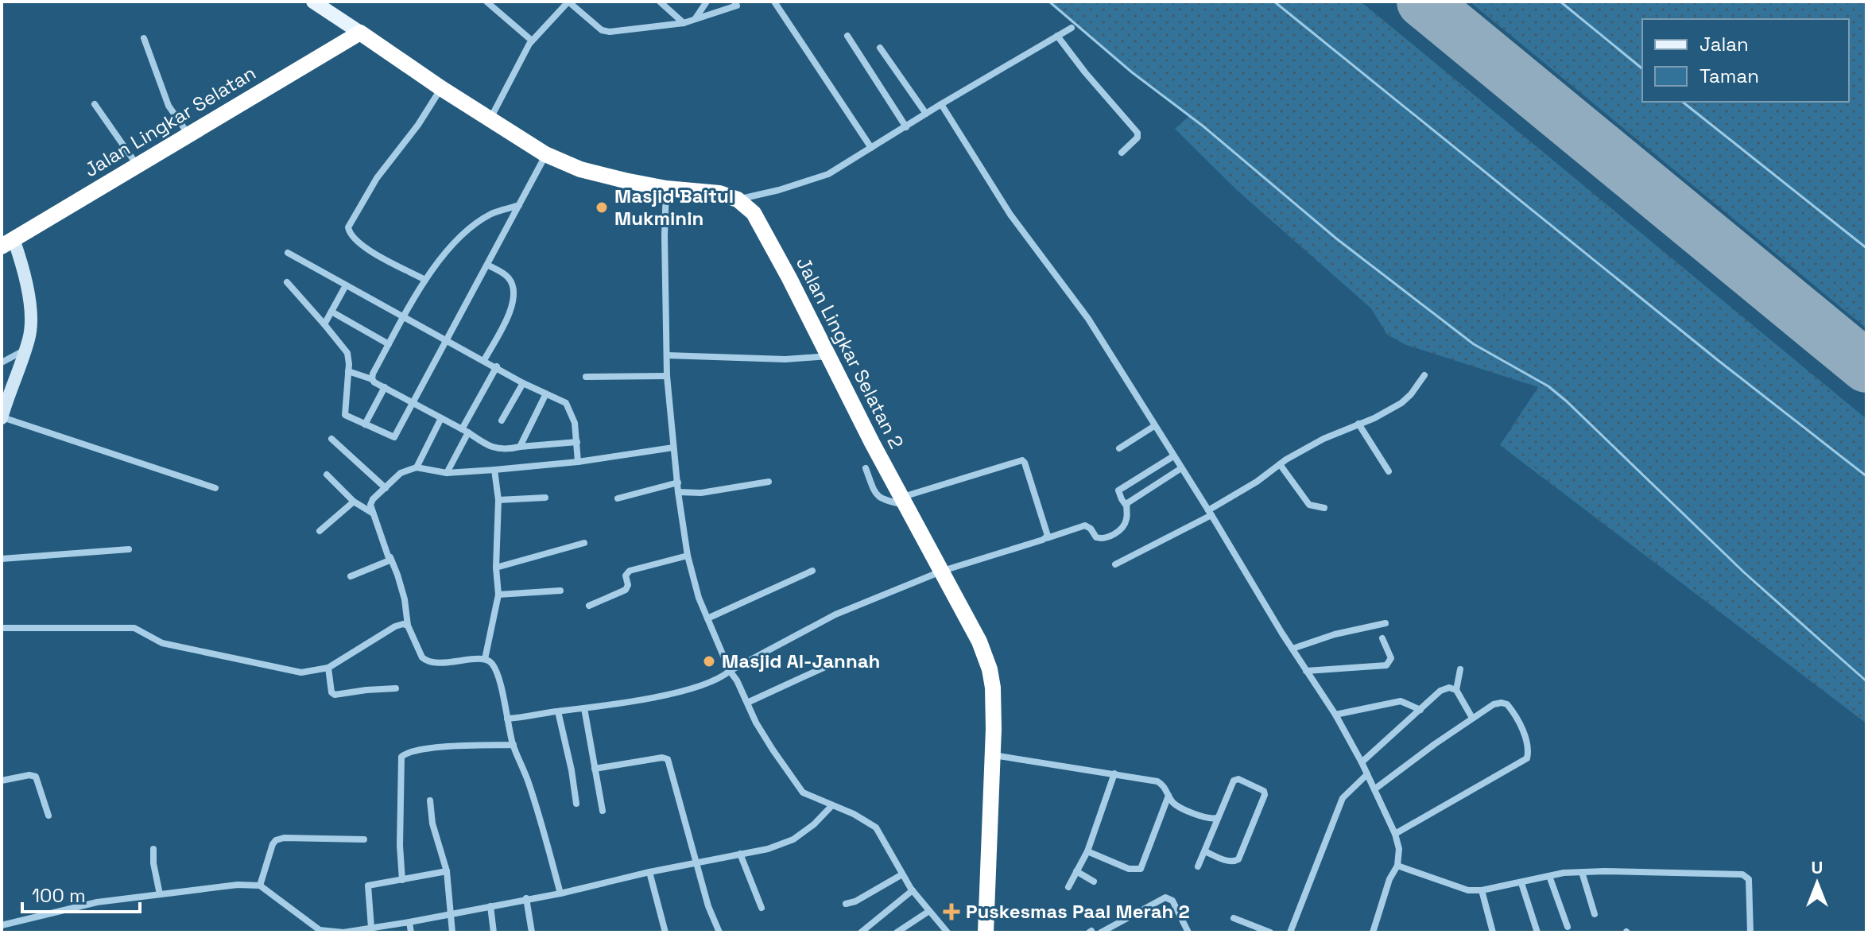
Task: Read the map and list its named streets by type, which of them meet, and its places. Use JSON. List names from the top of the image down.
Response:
{
  "streets": {
    "highway": ["Jalan Lingkar Selatan", "Jalan Lingkar Selatan 2"]
  },
  "places": {
    "other": ["Masjid Baitul Mukminin", "Masjid Al-Jannah"],
    "health": ["Puskesmas Paal Merah 2"]
  },
  "legend": ["Jalan", "Taman"],
  "scale_bar": "100 m",
  "north": "top"
}
